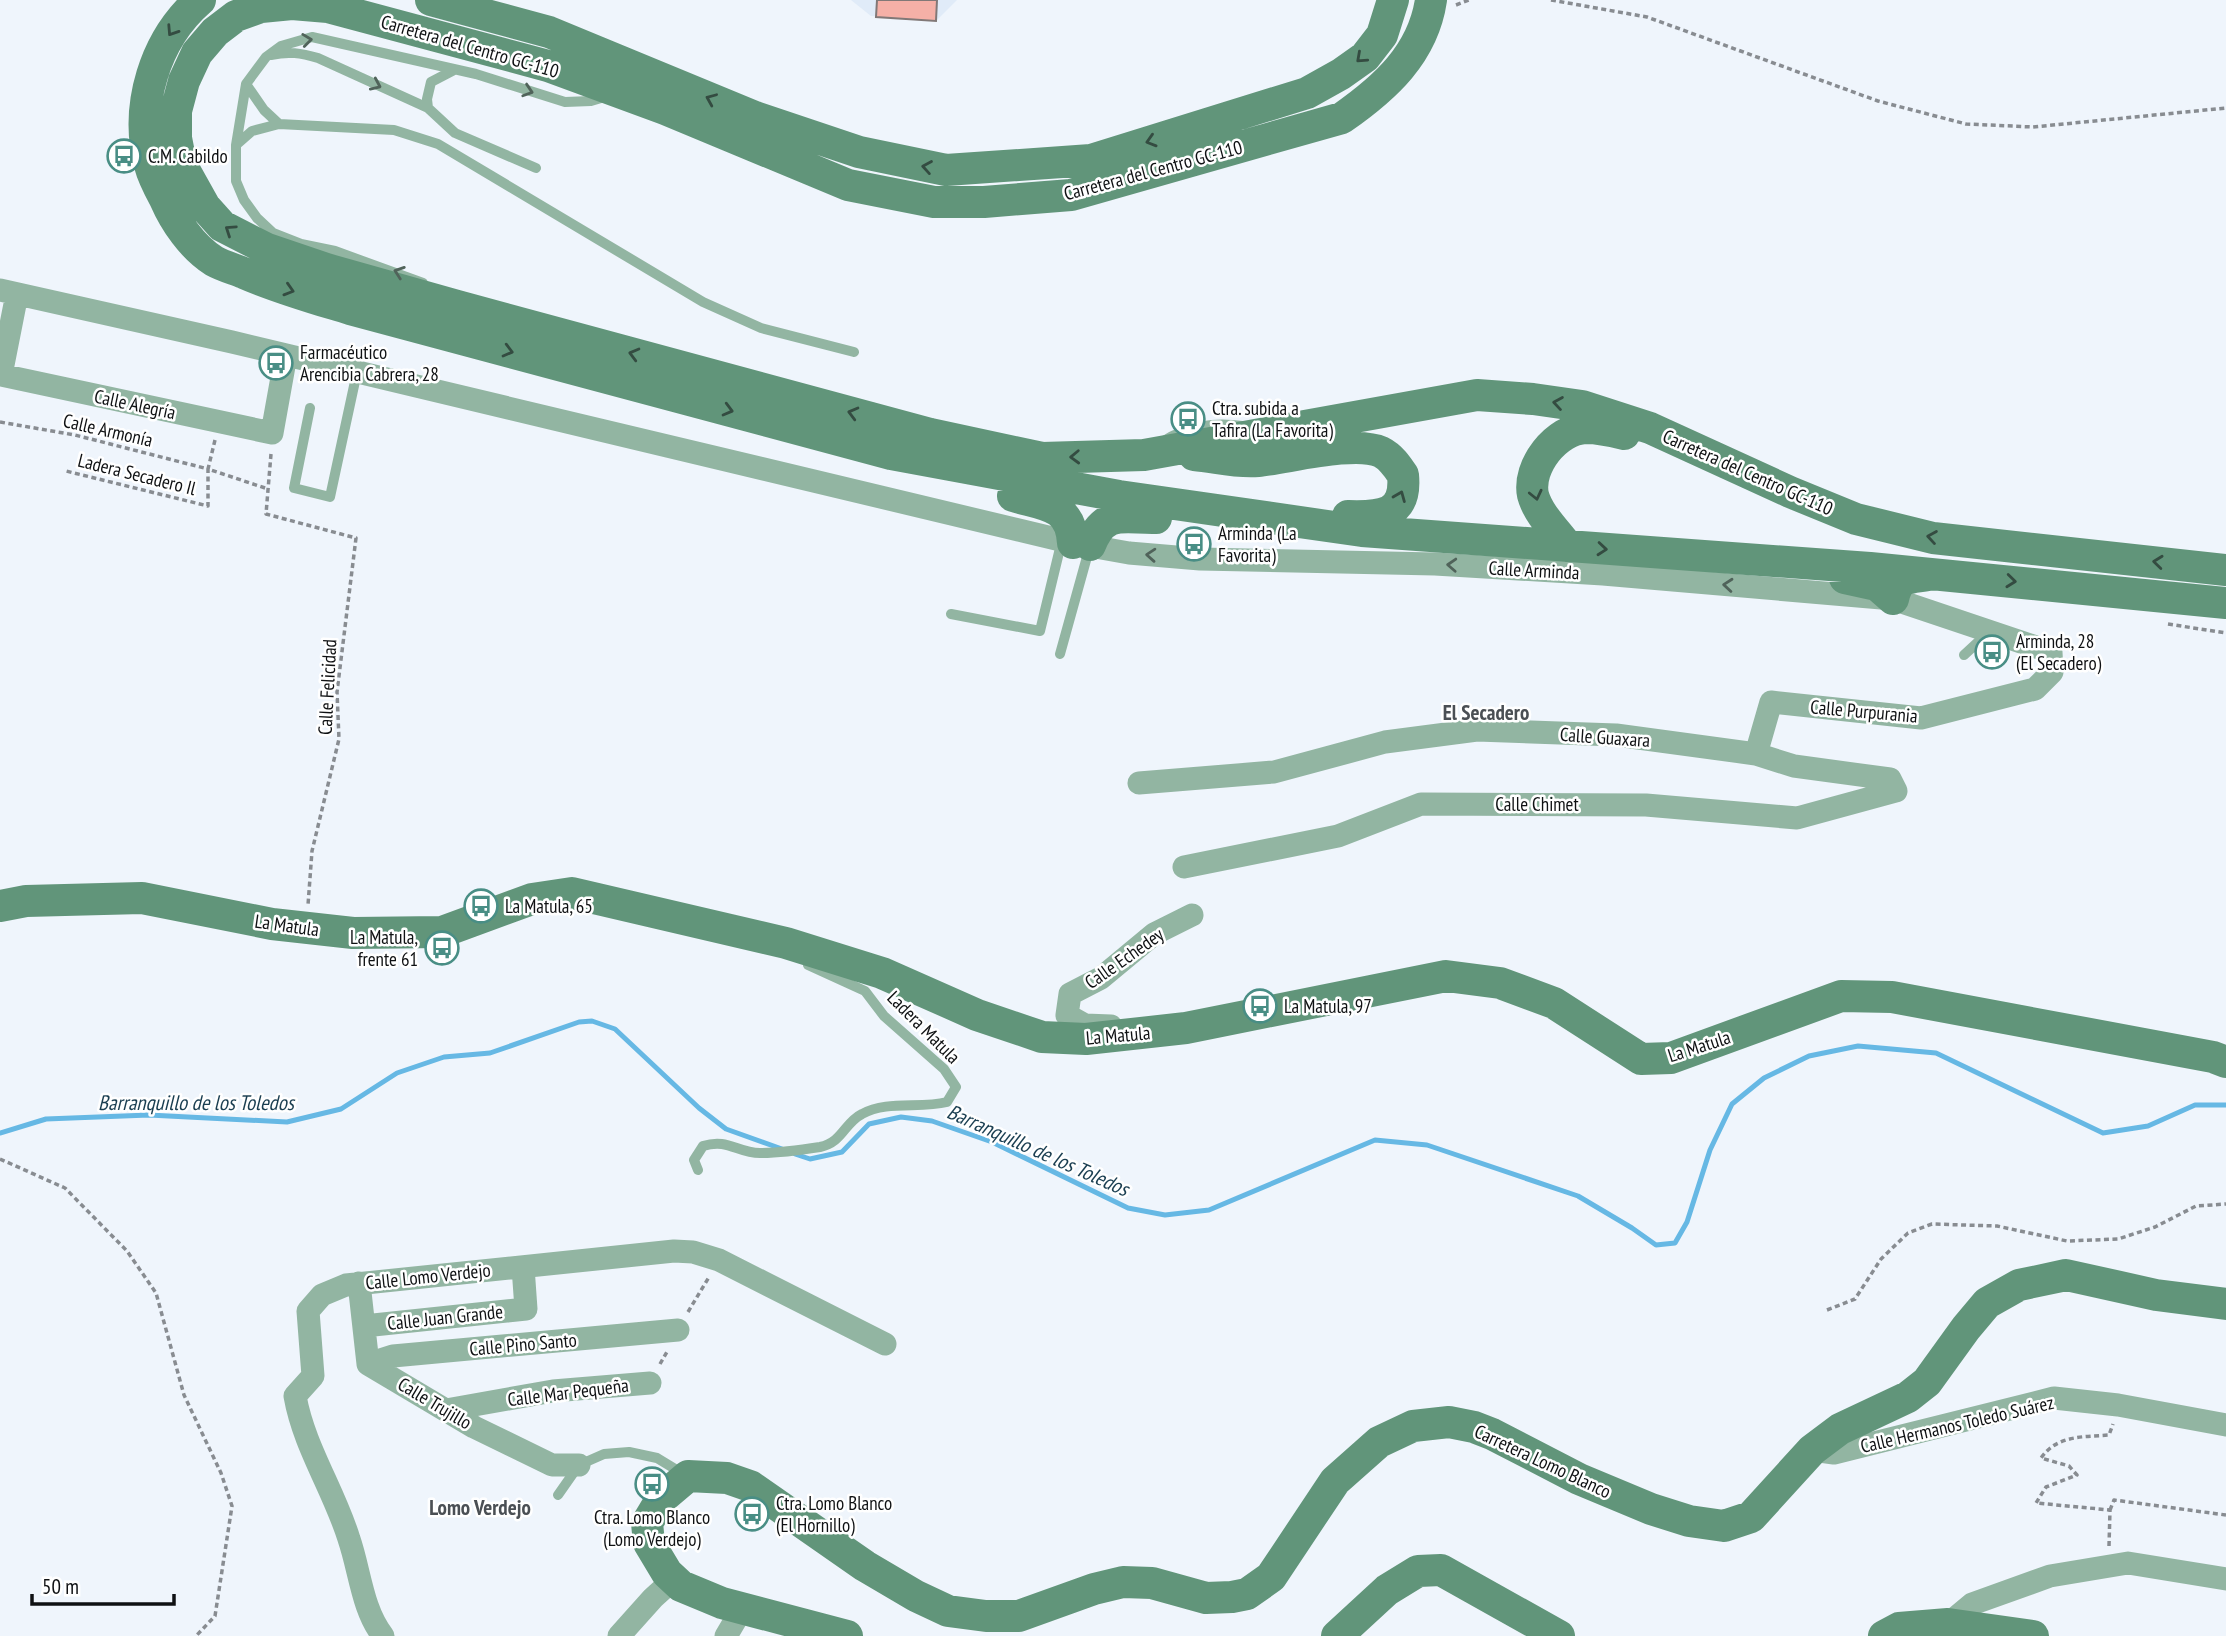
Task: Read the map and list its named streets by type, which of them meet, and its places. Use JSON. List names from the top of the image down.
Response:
{
  "streets": {
    "main road": ["Carretera del Centro GC-110", "La Matula", "Carretera Lomo Blanco"],
    "street": [
      "Calle Alegría",
      "Calle Arminda",
      "Calle Purpurania",
      "Calle Guaxara",
      "Calle Chimet",
      "Calle Echedey",
      "Calle Lomo Verdejo",
      "Calle Juan Grande",
      "Calle Pino Santo",
      "Calle Mar Pequeña",
      "Calle Trujillo",
      "Calle Hermanos Toledo Suárez"
    ],
    "lane": ["Ladera Matula"],
    "path": ["Calle Armonía", "Ladera Secadero Il", "Calle Felicidad"]
  },
  "crossings": [
    ["Calle Alegría", "Calle Arminda"],
    ["Calle Armonía", "Ladera Secadero Il"],
    ["Calle Armonía", "Calle Felicidad"],
    ["Calle Arminda", "Calle Purpurania"],
    ["Calle Felicidad", "La Matula"],
    ["Calle Purpurania", "Calle Guaxara"],
    ["Calle Guaxara", "Calle Chimet"],
    ["La Matula", "Calle Echedey"],
    ["La Matula", "Ladera Matula"],
    ["Calle Lomo Verdejo", "Calle Juan Grande"],
    ["Calle Pino Santo", "Calle Trujillo"],
    ["Calle Mar Pequeña", "Calle Trujillo"],
    ["Calle Trujillo", "Carretera Lomo Blanco"],
    ["Calle Hermanos Toledo Suárez", "Carretera Lomo Blanco"]
  ],
  "one_way": ["Calle Arminda"],
  "districts": ["El Secadero", "Lomo Verdejo"],
  "water": ["Barranquillo de los Toledos"],
  "places": {
    "bus stop": [
      "C.M. Cabildo",
      "Farmacéutico Arencibia Cabrera, 28",
      "Ctra. subida a Tafira (La Favorita)",
      "Arminda (La Favorita)",
      "Arminda, 28 (El Secadero)",
      "La Matula, 65",
      "La Matula, frente 61",
      "La Matula, 97",
      "Ctra. Lomo Blanco (Lomo Verdejo)",
      "Ctra. Lomo Blanco (El Hornillo)"
    ]
  },
  "scale_bar": "50 m"
}
